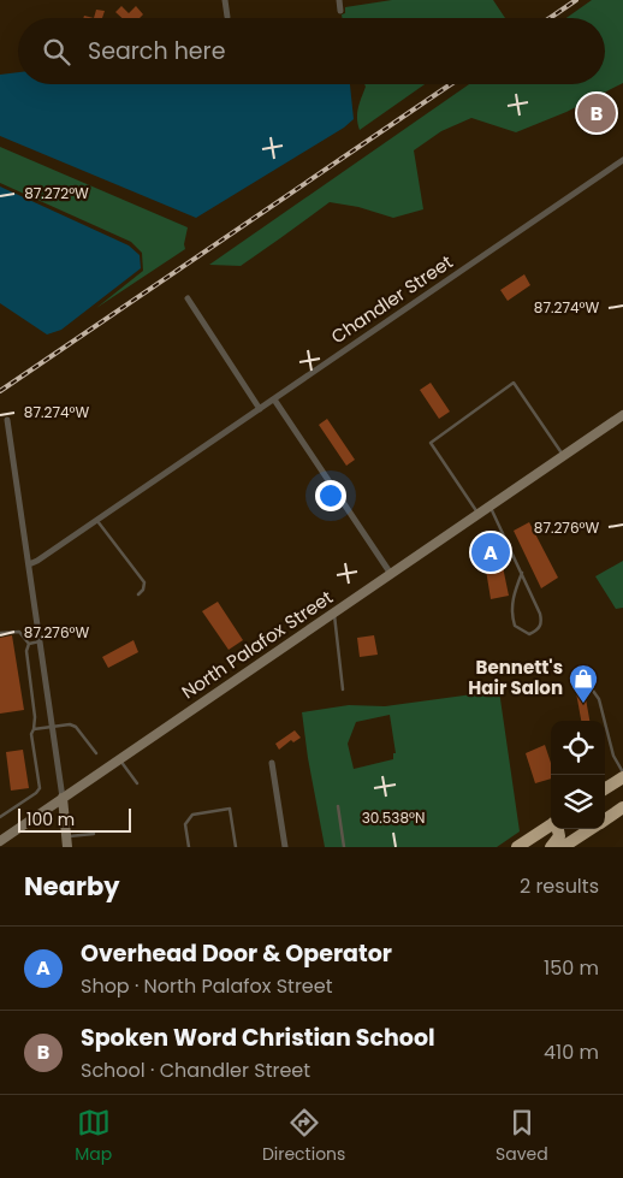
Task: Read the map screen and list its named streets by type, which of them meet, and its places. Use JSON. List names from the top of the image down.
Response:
{
  "streets": {
    "main road": ["North Palafox Street"],
    "street": ["Chandler Street"]
  },
  "places": {
    "shop": ["Bennett's Hair Salon"]
  },
  "scale_bar": "100 m",
  "page": {
    "search": "Search here",
    "pins": ["B", "A"],
    "scale": "100 m",
    "heading": ["Nearby", "2 results"],
    "list": [
      {
        "mark": "A",
        "name": "Overhead Door & Operator",
        "note": "Shop · North Palafox Street",
        "value": "150 m"
      },
      {
        "mark": "B",
        "name": "Spoken Word Christian School",
        "note": "School · Chandler Street",
        "value": "410 m"
      }
    ],
    "nav": ["Map", "Directions", "Saved"]
  },
  "coordinates": [
    "87.272°W",
    "87.274°W",
    "87.276°W",
    "30.538°N"
  ]
}
